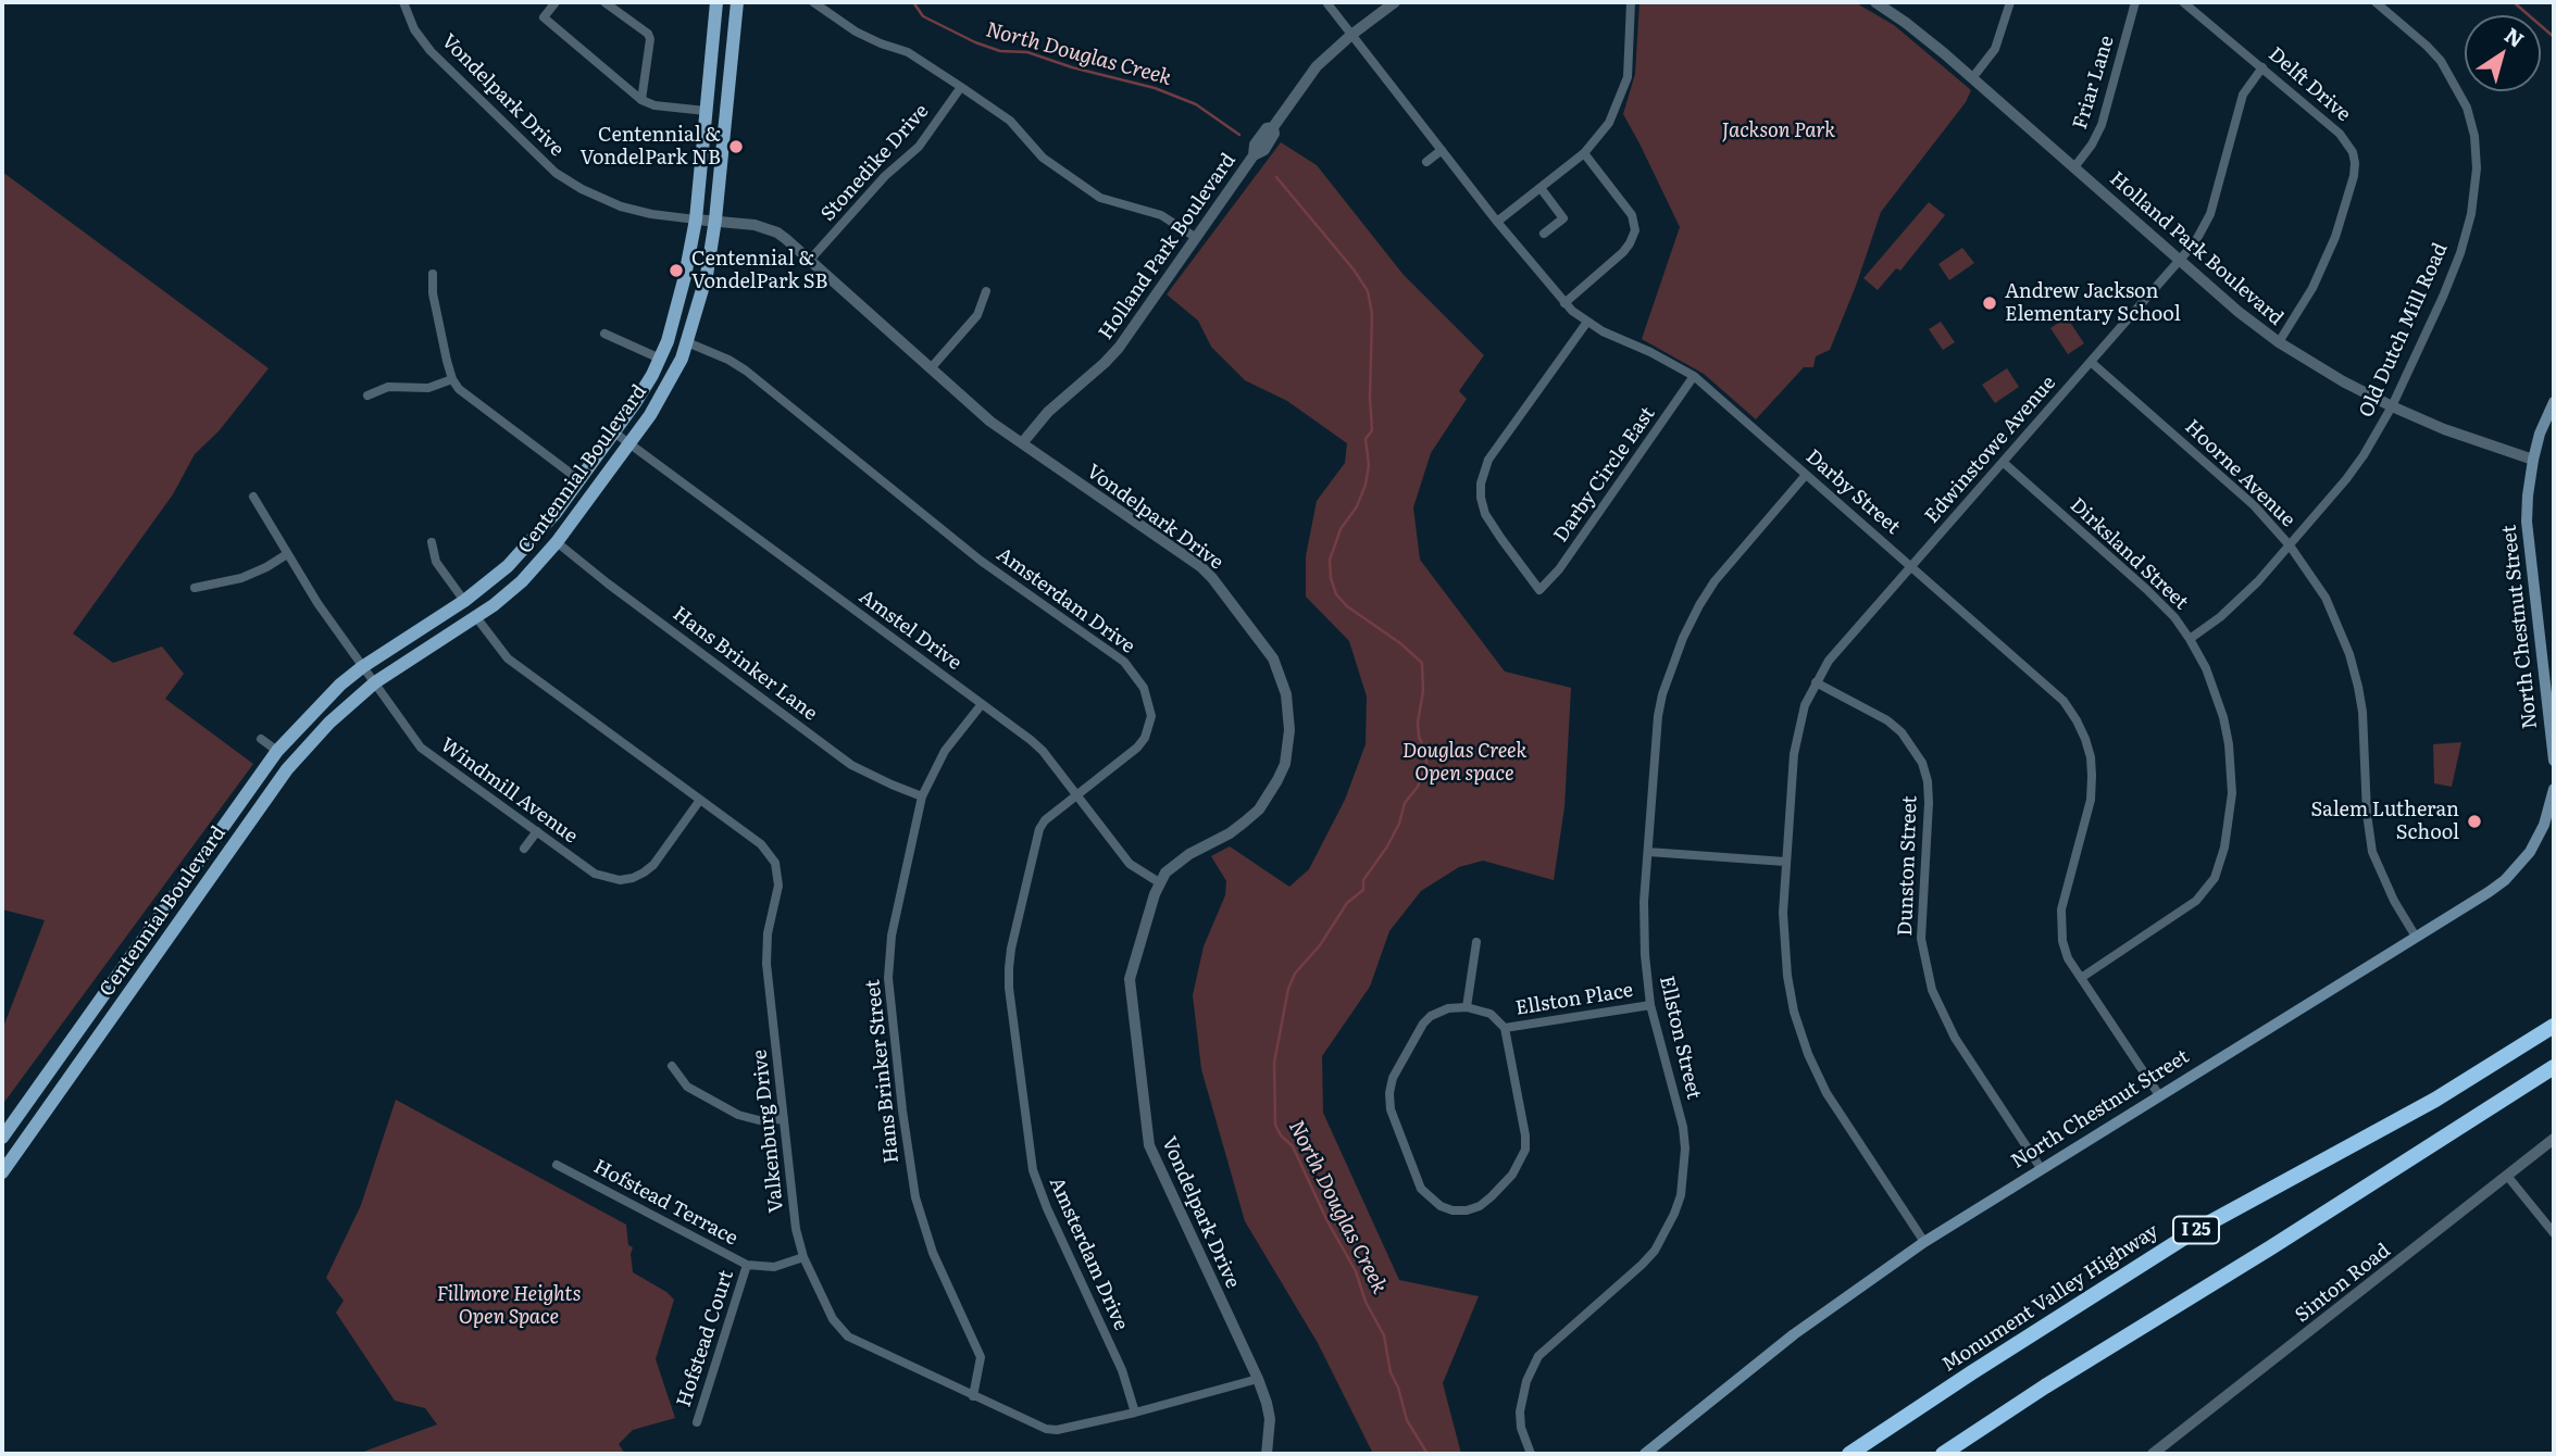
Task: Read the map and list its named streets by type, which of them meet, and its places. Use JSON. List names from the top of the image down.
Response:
{
  "streets": {
    "highway": ["I 25", "Monument Valley Highway"],
    "main road": ["Centennial Boulevard", "North Chestnut Street"],
    "street": [
      "Friar Lane",
      "Delft Drive",
      "Vondelpark Drive",
      "Stonedike Drive",
      "Holland Park Boulevard",
      "Old Dutch Mill Road",
      "Edwinstowe Avenue",
      "Hoorne Avenue",
      "Darby Circle East",
      "Darby Street",
      "Dirksland Street",
      "Amsterdam Drive",
      "Amstel Drive",
      "Hans Brinker Lane",
      "Windmill Avenue",
      "Dunston Street",
      "Ellston Place",
      "Ellston Street",
      "Hans Brinker Street",
      "Valkenburg Drive",
      "Hofstead Terrace",
      "Sinton Road",
      "Hofstead Court"
    ]
  },
  "crossings": [
    ["Friar Lane", "Holland Park Boulevard"],
    ["Delft Drive", "Holland Park Boulevard"],
    ["Delft Drive", "Edwinstowe Avenue"],
    ["Vondelpark Drive", "Stonedike Drive"],
    ["Vondelpark Drive", "Holland Park Boulevard"],
    ["Vondelpark Drive", "Centennial Boulevard"],
    ["Vondelpark Drive", "Amstel Drive"],
    ["Vondelpark Drive", "Valkenburg Drive"],
    ["Holland Park Boulevard", "Old Dutch Mill Road"],
    ["Holland Park Boulevard", "Edwinstowe Avenue"],
    ["Holland Park Boulevard", "Darby Street"],
    ["Holland Park Boulevard", "North Chestnut Street"],
    ["Old Dutch Mill Road", "Hoorne Avenue"],
    ["Old Dutch Mill Road", "Dirksland Street"],
    ["Edwinstowe Avenue", "Hoorne Avenue"],
    ["Edwinstowe Avenue", "Darby Street"],
    ["Edwinstowe Avenue", "Dirksland Street"],
    ["Edwinstowe Avenue", "North Chestnut Street"],
    ["Edwinstowe Avenue", "Dunston Street"],
    ["Centennial Boulevard", "Amsterdam Drive"],
    ["Centennial Boulevard", "Amstel Drive"],
    ["Centennial Boulevard", "Hans Brinker Lane"],
    ["Centennial Boulevard", "Windmill Avenue"],
    ["Centennial Boulevard", "Valkenburg Drive"],
    ["Hoorne Avenue", "North Chestnut Street"],
    ["Darby Circle East", "Darby Street"],
    ["Darby Street", "Dirksland Street"],
    ["Darby Street", "North Chestnut Street"],
    ["Darby Street", "Ellston Street"],
    ["Amsterdam Drive", "Amstel Drive"],
    ["Amsterdam Drive", "Valkenburg Drive"],
    ["North Chestnut Street", "Dunston Street"],
    ["Amstel Drive", "Hans Brinker Street"],
    ["Hans Brinker Lane", "Hans Brinker Street"],
    ["Windmill Avenue", "Valkenburg Drive"],
    ["Ellston Place", "Ellston Street"],
    ["Hans Brinker Street", "Valkenburg Drive"],
    ["Valkenburg Drive", "Hofstead Terrace"],
    ["Hofstead Terrace", "Hofstead Court"]
  ],
  "water": ["North Douglas Creek"],
  "parks": ["Jackson Park", "Douglas Creek Open space", "Fillmore Heights Open Space"],
  "places": [
    "Centennial & VondelPark NB",
    "Centennial & VondelPark SB",
    "Andrew Jackson Elementary School",
    "Salem Lutheran School"
  ],
  "north": "top right"
}
